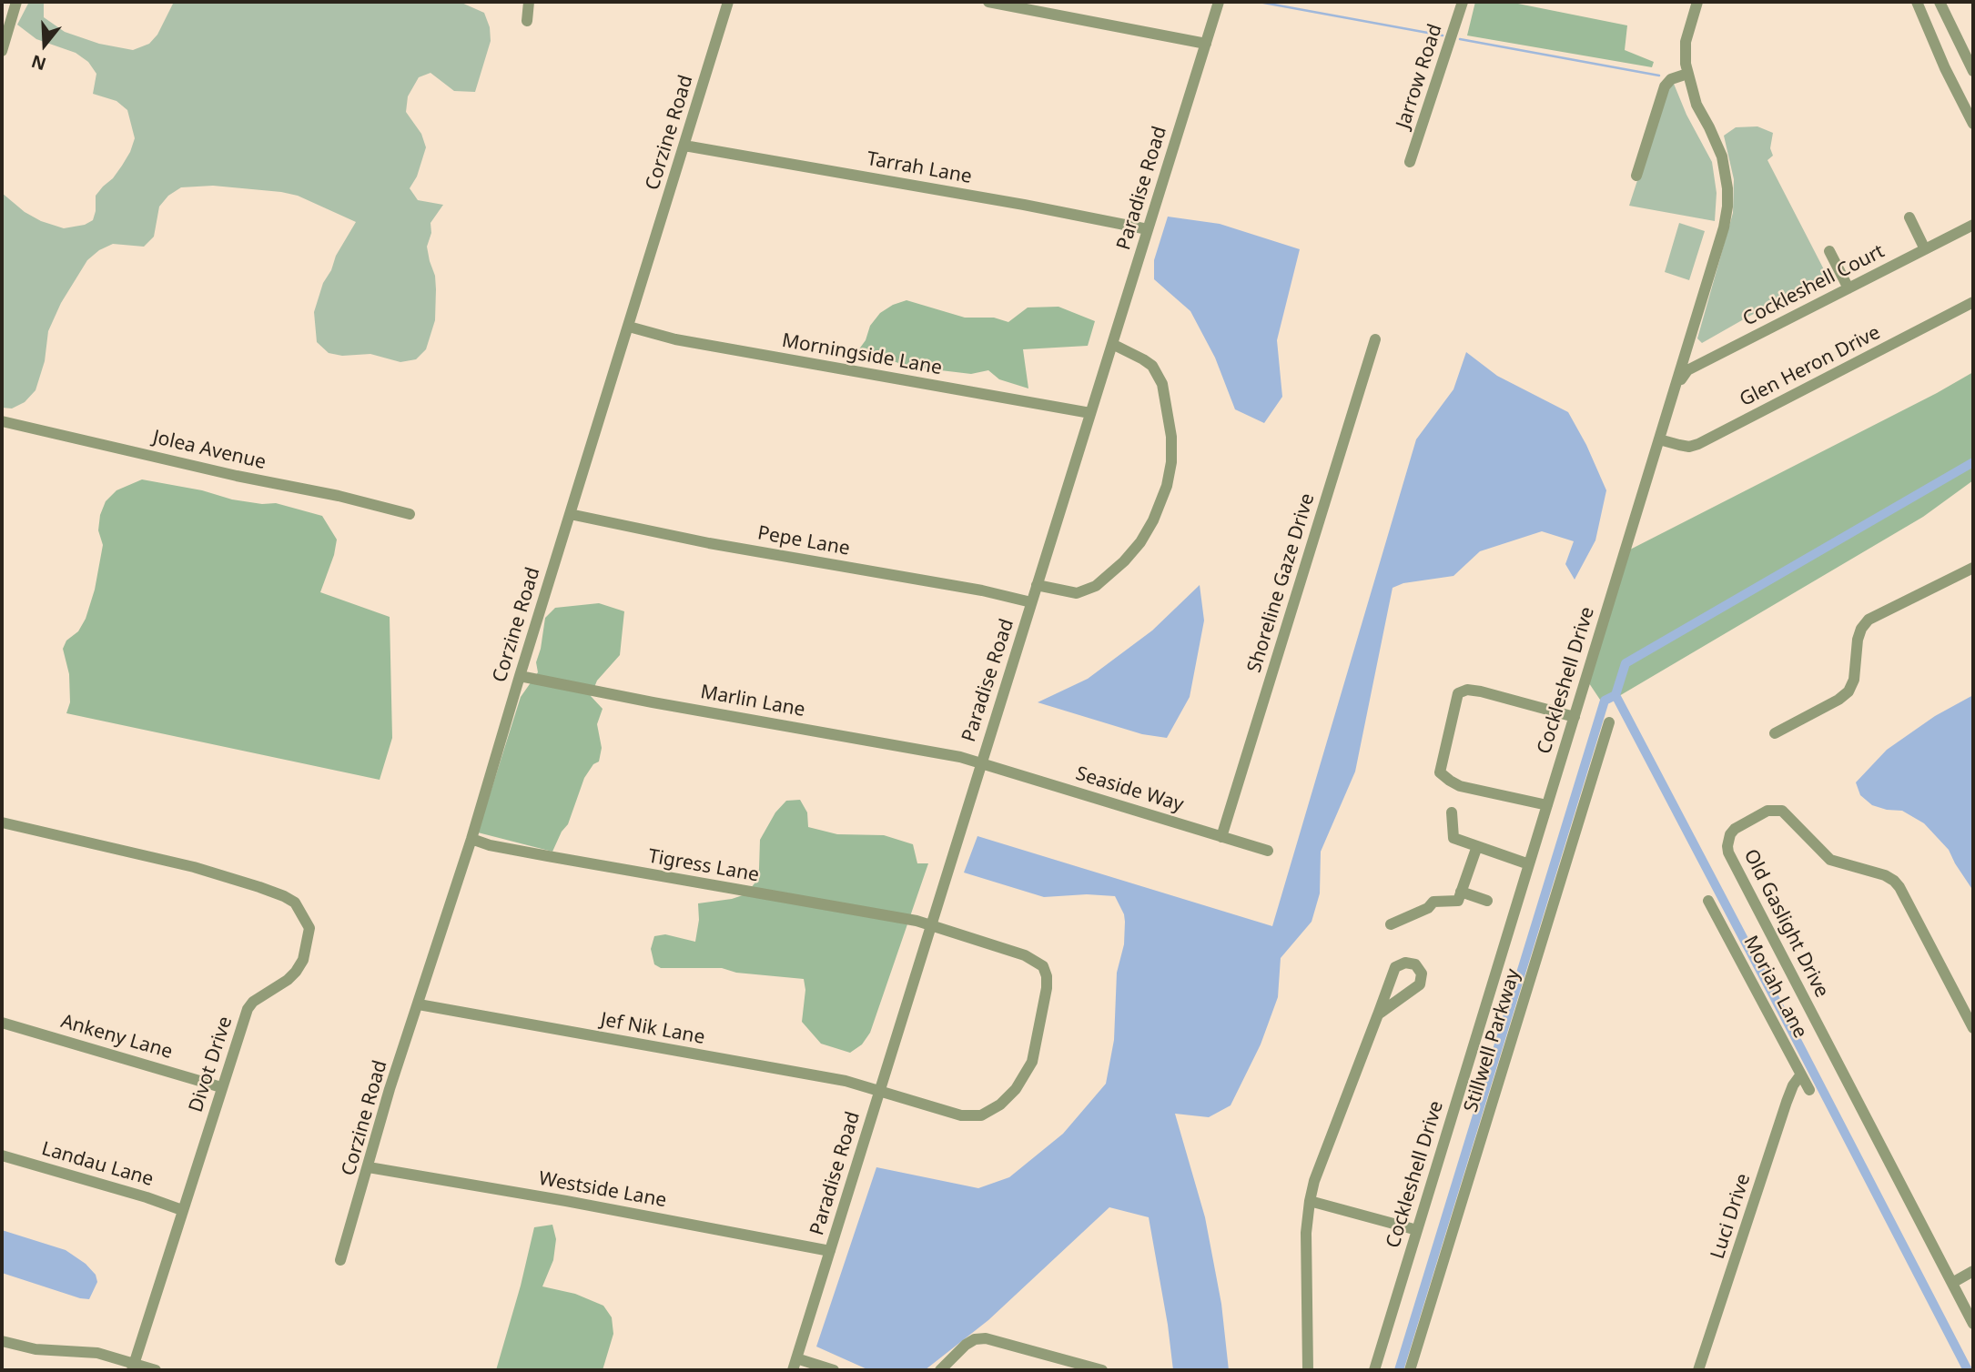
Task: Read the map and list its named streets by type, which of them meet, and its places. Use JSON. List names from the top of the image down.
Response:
{
  "streets": {
    "street": [
      "Jarrow Road",
      "Corzine Road",
      "Tarrah Lane",
      "Paradise Road",
      "Cockleshell Court",
      "Morningside Lane",
      "Glen Heron Drive",
      "Jolea Avenue",
      "Pepe Lane",
      "Shoreline Gaze Drive",
      "Cockleshell Drive",
      "Marlin Lane",
      "Seaside Way",
      "Tigress Lane",
      "Old Gaslight Drive",
      "Moriah Lane",
      "Jef Nik Lane",
      "Ankeny Lane",
      "Stillwell Parkway",
      "Divot Drive",
      "Landau Lane",
      "Westside Lane",
      "Luci Drive"
    ]
  },
  "crossings": [
    ["Corzine Road", "Tarrah Lane"],
    ["Corzine Road", "Morningside Lane"],
    ["Corzine Road", "Pepe Lane"],
    ["Corzine Road", "Marlin Lane"],
    ["Corzine Road", "Tigress Lane"],
    ["Corzine Road", "Jef Nik Lane"],
    ["Corzine Road", "Westside Lane"],
    ["Tarrah Lane", "Paradise Road"],
    ["Paradise Road", "Morningside Lane"],
    ["Paradise Road", "Pepe Lane"],
    ["Paradise Road", "Marlin Lane"],
    ["Paradise Road", "Seaside Way"],
    ["Paradise Road", "Tigress Lane"],
    ["Paradise Road", "Jef Nik Lane"],
    ["Paradise Road", "Westside Lane"],
    ["Cockleshell Court", "Cockleshell Drive"],
    ["Glen Heron Drive", "Cockleshell Drive"],
    ["Shoreline Gaze Drive", "Seaside Way"],
    ["Marlin Lane", "Seaside Way"],
    ["Tigress Lane", "Jef Nik Lane"],
    ["Moriah Lane", "Luci Drive"],
    ["Ankeny Lane", "Divot Drive"],
    ["Divot Drive", "Landau Lane"]
  ],
  "north": "bottom"
}
